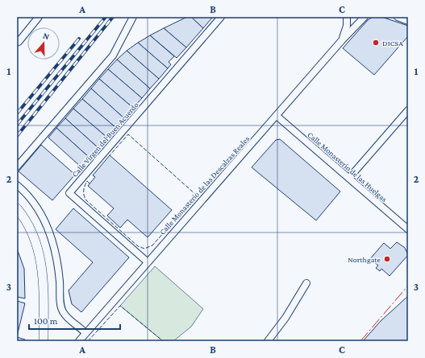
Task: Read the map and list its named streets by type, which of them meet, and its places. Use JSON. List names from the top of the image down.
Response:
{
  "streets": {
    "street": ["Calle Virgen del Buen Acuerdo", "Calle Monasterio de las Huelgas", "Calle Monasterio de las Descalzas Reales"]
  },
  "crossings": [
    ["Calle Virgen del Buen Acuerdo", "Calle Monasterio de las Descalzas Reales"],
    ["Calle Monasterio de las Huelgas", "Calle Monasterio de las Descalzas Reales"]
  ],
  "places": ["DICSA", "Northgate"],
  "scale_bar": "100 m",
  "north": "top",
  "grid": {
    "columns": ["A", "B", "C"],
    "rows": ["1", "2", "3"]
  }
}
